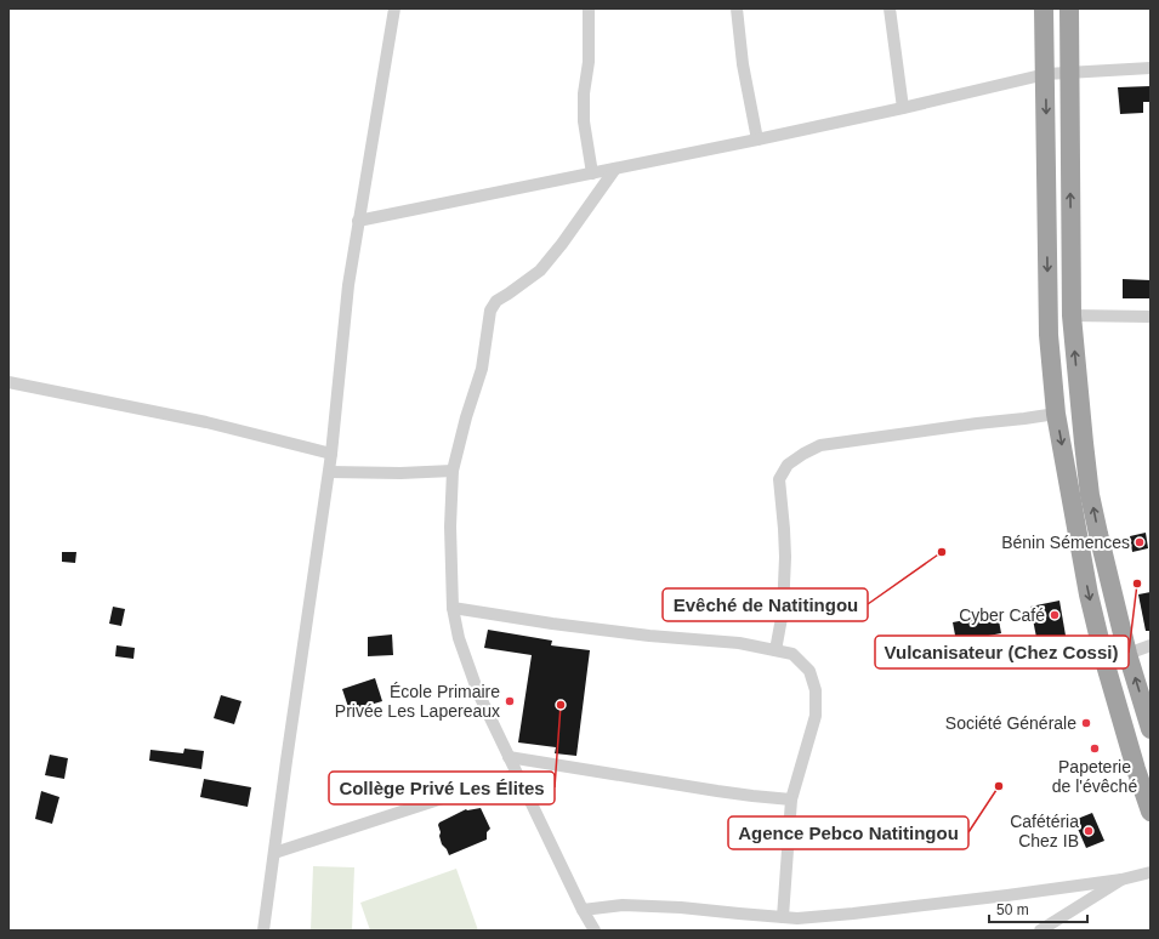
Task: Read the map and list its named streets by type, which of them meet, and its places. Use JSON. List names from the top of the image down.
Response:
{
  "places": [
    "Bénin Sémences",
    "Evêché de Natitingou",
    "Vulcanisateur (Chez Cossi)",
    "Cyber Café",
    "École Primaire Privée Les Lapereaux",
    "Collège Privé Les Élites",
    "Société Générale",
    "Papeterie de l'évêché",
    "Agence Pebco Natitingou",
    "Cafétéria Chez IB"
  ],
  "scale_bar": "50 m"
}
